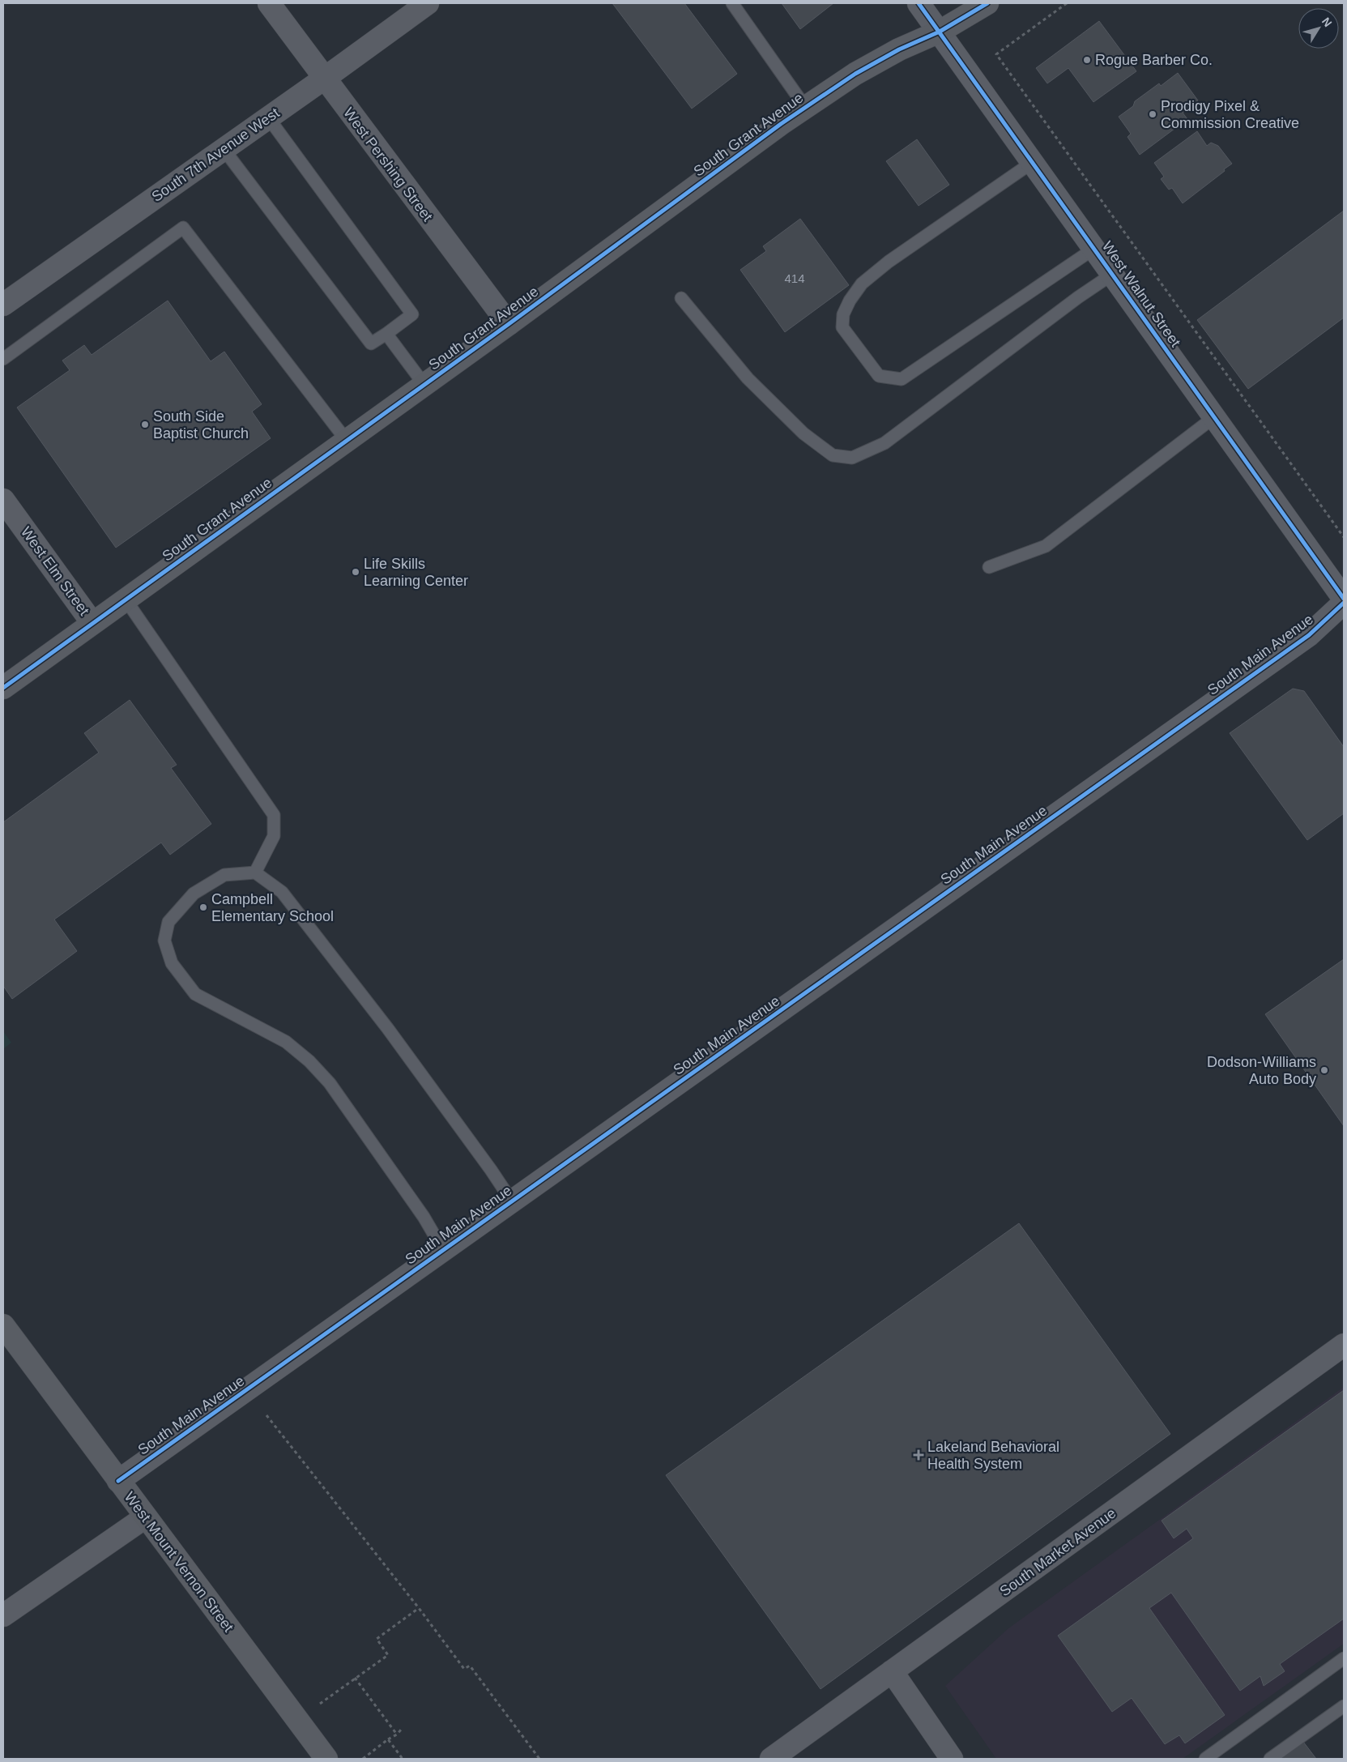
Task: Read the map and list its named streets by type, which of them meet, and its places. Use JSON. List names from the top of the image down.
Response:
{
  "streets": {
    "main road": ["South Grant Avenue", "West Mount Vernon Street"],
    "street": [
      "South 7th Avenue West",
      "West Pershing Street",
      "West Walnut Street",
      "West Elm Street",
      "South Main Avenue",
      "South Market Avenue"
    ]
  },
  "crossings": [
    ["South Grant Avenue", "West Pershing Street"],
    ["South Grant Avenue", "West Walnut Street"],
    ["South Grant Avenue", "West Elm Street"],
    ["South 7th Avenue West", "West Pershing Street"],
    ["South Main Avenue", "West Mount Vernon Street"]
  ],
  "places": {
    "other": [
      "Rogue Barber Co.",
      "Prodigy Pixel & Commission Creative",
      "South Side Baptist Church",
      "Life Skills Learning Center",
      "Campbell Elementary School",
      "Dodson-Williams Auto Body"
    ],
    "health": ["Lakeland Behavioral Health System"]
  },
  "house_numbers": ["414"],
  "north": "top right"
}
